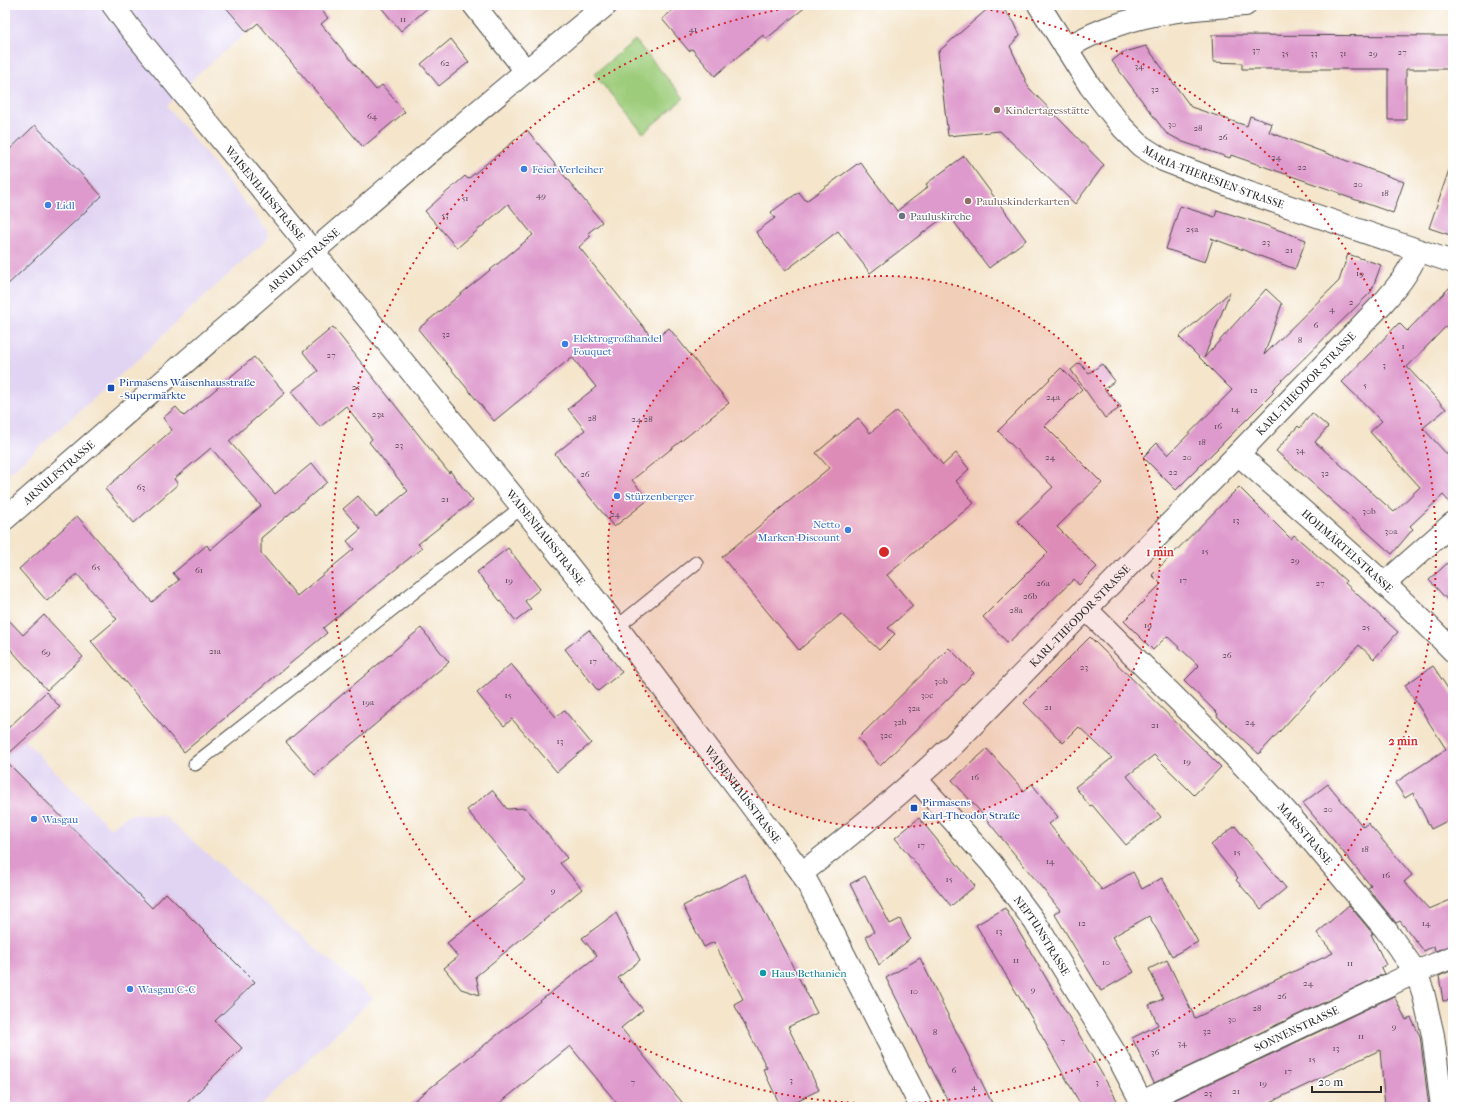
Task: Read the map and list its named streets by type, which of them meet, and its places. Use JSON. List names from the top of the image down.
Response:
{
  "streets": {
    "street": [
      "MARIA-THERESIEN-STRASSE",
      "WAISENHAUSSTRASSE",
      "ARNULFSTRASSE",
      "KARL-THEODOR-STRASSE",
      "HOHMÄRTELSTRASSE",
      "MARSSTRASSE",
      "NEPTUNSTRASSE",
      "SONNENSTRASSE"
    ]
  },
  "crossings": [
    ["MARIA-THERESIEN-STRASSE", "KARL-THEODOR-STRASSE"],
    ["WAISENHAUSSTRASSE", "ARNULFSTRASSE"],
    ["WAISENHAUSSTRASSE", "KARL-THEODOR-STRASSE"],
    ["KARL-THEODOR-STRASSE", "HOHMÄRTELSTRASSE"],
    ["KARL-THEODOR-STRASSE", "MARSSTRASSE"],
    ["KARL-THEODOR-STRASSE", "NEPTUNSTRASSE"],
    ["MARSSTRASSE", "SONNENSTRASSE"],
    ["NEPTUNSTRASSE", "SONNENSTRASSE"]
  ],
  "places": {
    "other": [
      "Kindertagesstätte",
      "Feier Verleiher",
      "Pauluskinderkarten",
      "Lidl",
      "Pauluskirche",
      "Elektrogroßhandel Fouquet",
      "Stürzenberger",
      "Netto Marken-Discount",
      "Wasgau",
      "Haus Bethanien",
      "Wasgau C+C"
    ],
    "transit": ["Pirmasens Waisenhausstraße - Supermärkte", "Pirmasens Karl-Theodor Straße"]
  },
  "house_numbers": [
    "11",
    "41",
    "37",
    "27",
    "35",
    "33",
    "31",
    "29",
    "62",
    "34",
    "32",
    "64",
    "30",
    "28",
    "26",
    "24",
    "22",
    "20",
    "18",
    "49",
    "51",
    "53",
    "25a",
    "23",
    "21",
    "19",
    "2",
    "4",
    "6",
    "32",
    "8",
    "1",
    "27",
    "3",
    "5",
    "25",
    "12",
    "24a",
    "14",
    "23a",
    "28",
    "24-28",
    "16",
    "18",
    "23",
    "34",
    "24",
    "20",
    "22",
    "32",
    "26",
    "63",
    "21",
    "30b",
    "24",
    "13",
    "30a",
    "15",
    "29",
    "65",
    "61",
    "19",
    "17",
    "26a",
    "27",
    "26b",
    "28a",
    "19",
    "25",
    "21a",
    "69",
    "26",
    "17",
    "23",
    "30b",
    "15",
    "30c",
    "19a",
    "21",
    "32a",
    "32b",
    "24",
    "21",
    "32c",
    "13",
    "19",
    "16",
    "20",
    "17",
    "18",
    "15",
    "14",
    "16",
    "15",
    "9",
    "12",
    "14",
    "13",
    "11",
    "10",
    "11",
    "24",
    "9",
    "10",
    "26",
    "28",
    "30",
    "9",
    "32",
    "8",
    "11",
    "7",
    "34",
    "13",
    "36",
    "15",
    "5",
    "6",
    "17",
    "3",
    "7",
    "3",
    "19",
    "4",
    "21",
    "23"
  ],
  "scale_bar": "20 m",
  "rings": ["1 min", "2 min"]
}
